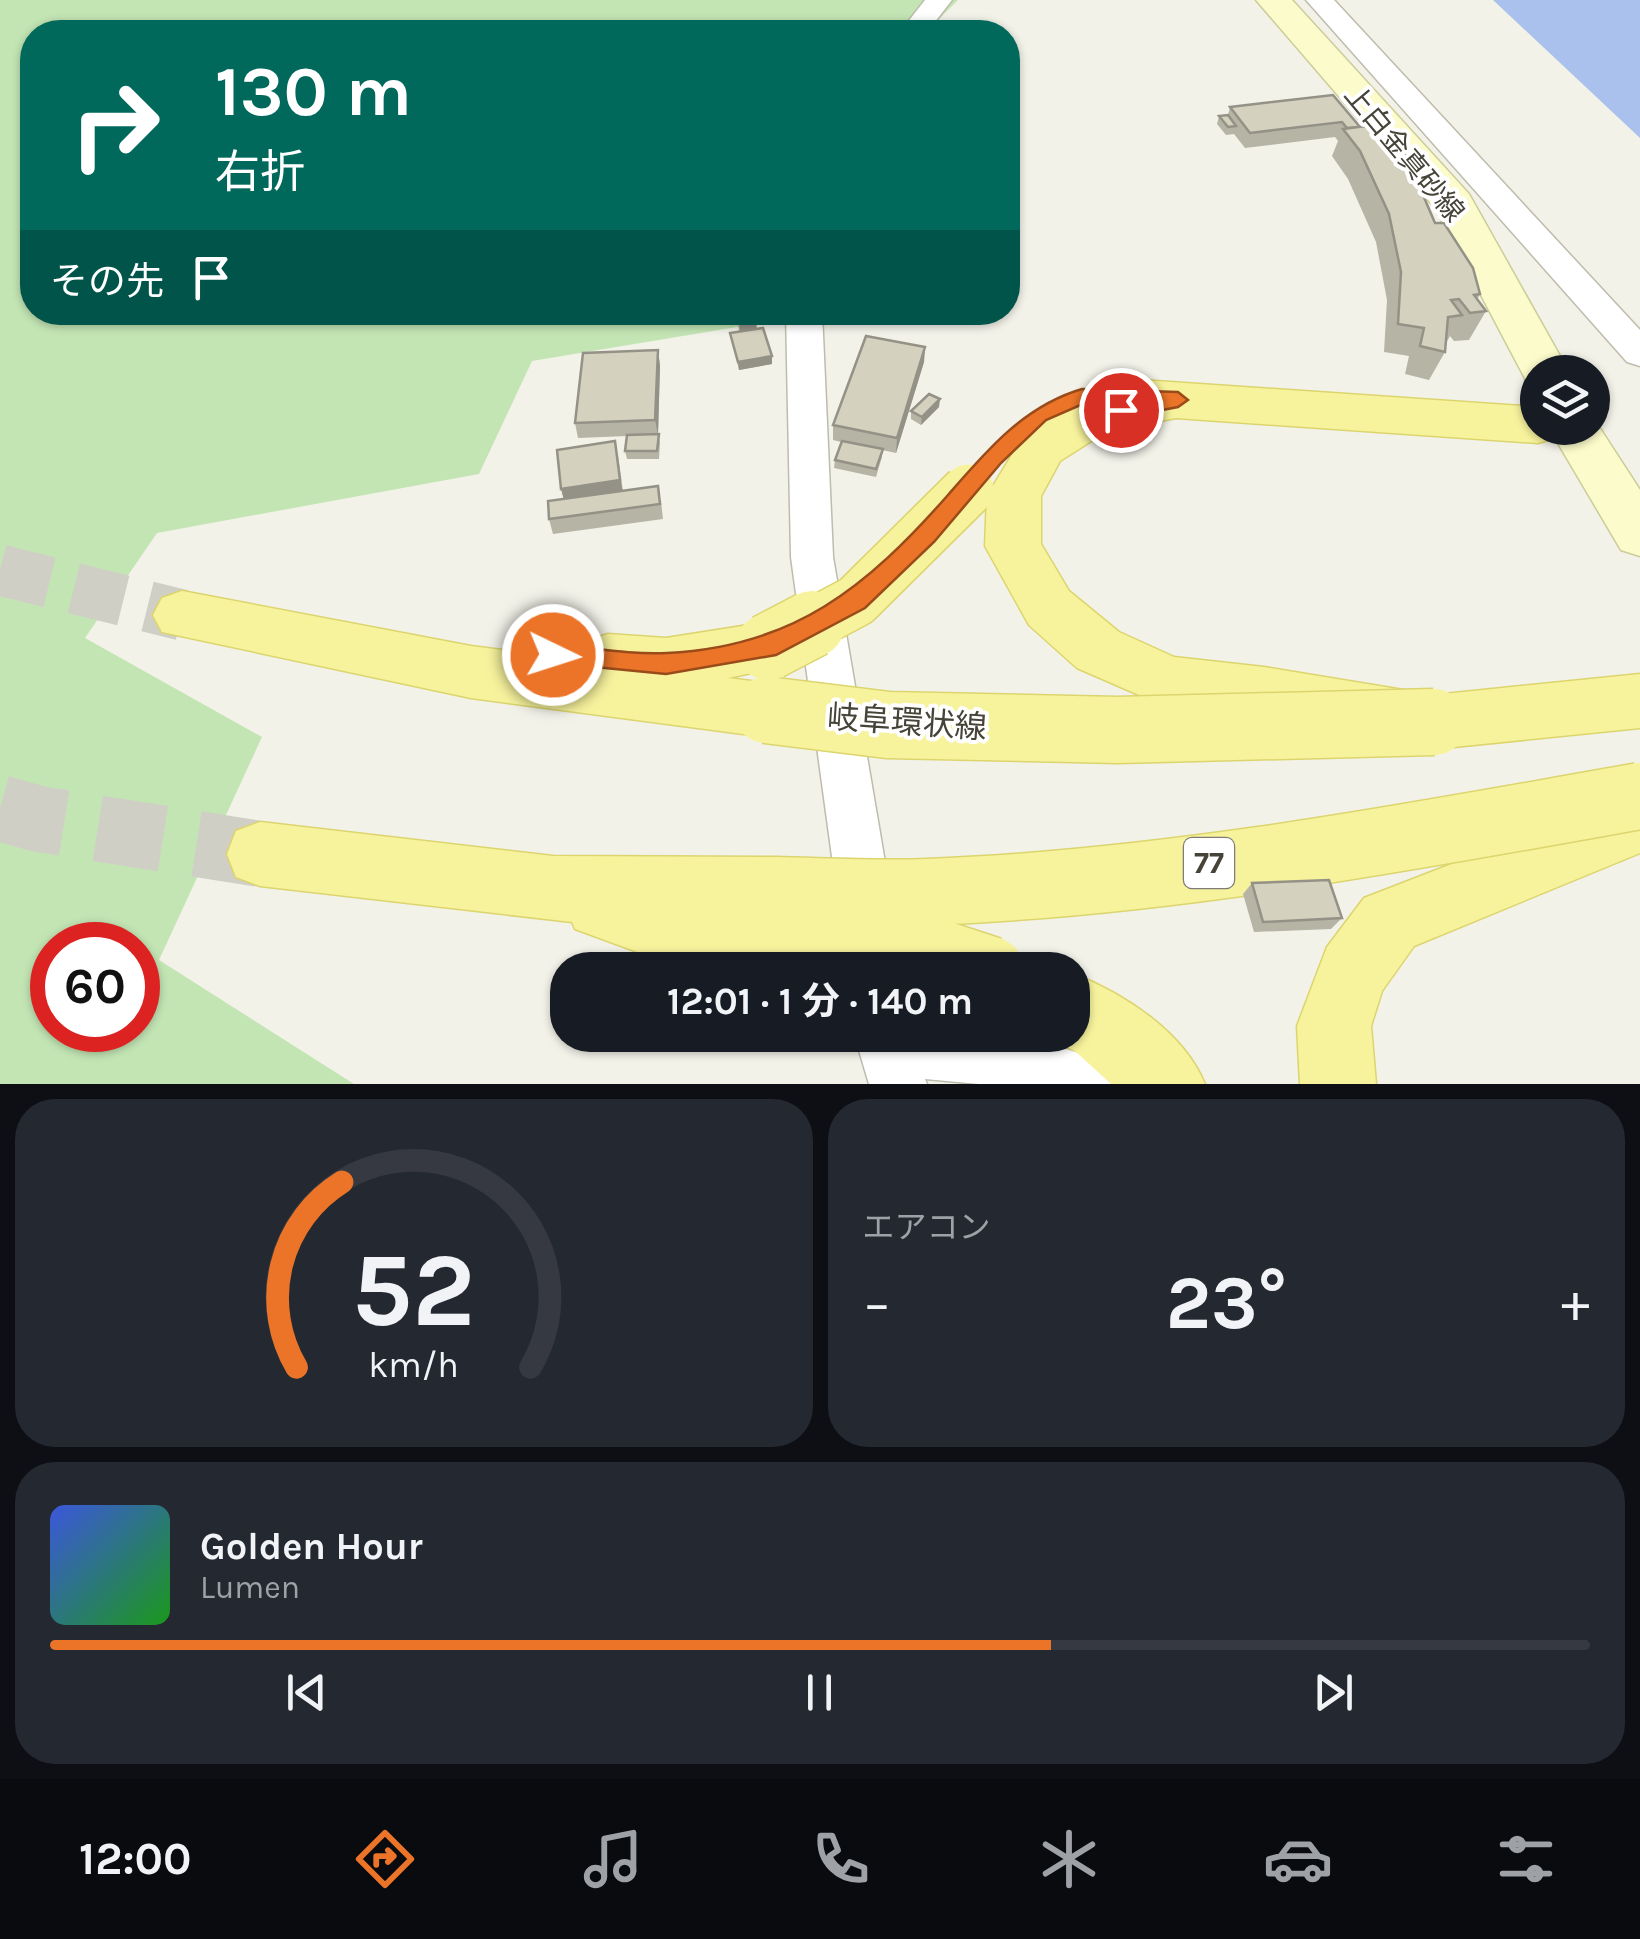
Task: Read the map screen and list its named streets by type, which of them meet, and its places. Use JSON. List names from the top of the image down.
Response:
{
  "streets": {
    "main road": ["上白金真砂線", "岐阜環状線", "77"]
  },
  "page": {
    "turn": ["130 m", "右折"],
    "then": "その先",
    "limit": "60",
    "trip": "12:01 · 1 分 · 140 m",
    "tile": "エアコン",
    "heat": ["−", "23°", "+"],
    "song": ["Golden Hour", "Lumen"],
    "tabs": "12:00",
    "gauge": ["52", "km/h"]
  }
}
